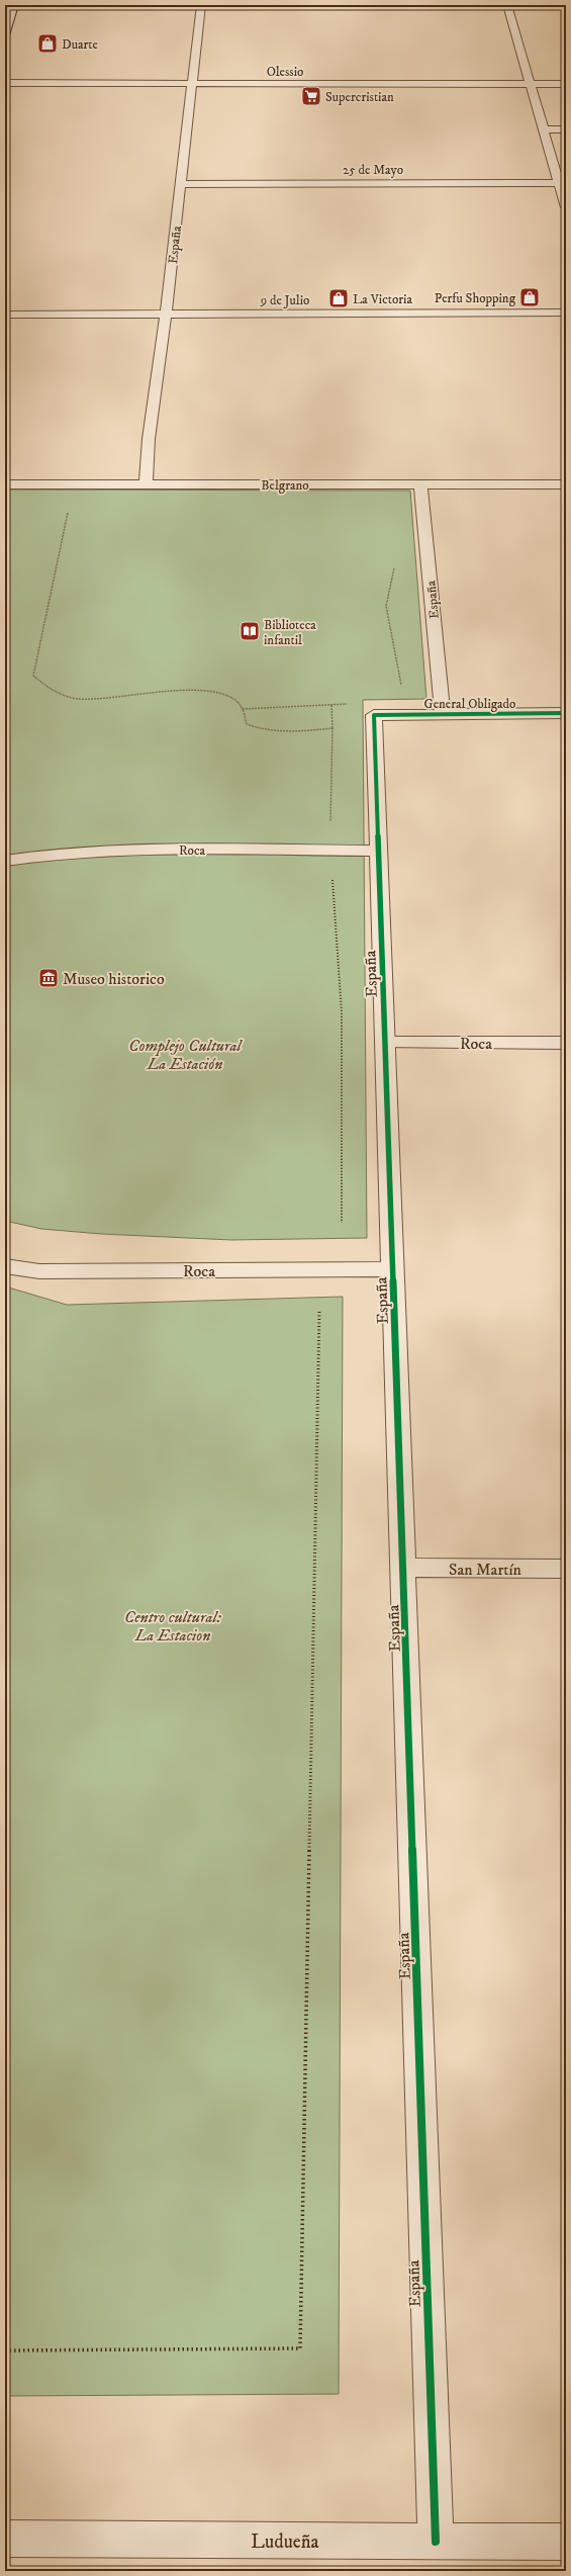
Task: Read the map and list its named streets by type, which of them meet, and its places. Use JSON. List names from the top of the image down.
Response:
{
  "streets": {
    "street": [
      "Olessio",
      "25 de Mayo",
      "España",
      "9 de Julio",
      "Belgrano",
      "General Obligado",
      "Roca",
      "San Martín",
      "Ludueña"
    ]
  },
  "crossings": [
    ["Olessio", "España"],
    ["25 de Mayo", "España"],
    ["España", "9 de Julio"],
    ["España", "Belgrano"],
    ["España", "General Obligado"],
    ["España", "Roca"],
    ["España", "San Martín"],
    ["España", "Ludueña"]
  ],
  "parks": ["Complejo Cultural La Estación", "Centro cultural: La Estacion"],
  "places": {
    "shop": ["Duarte", "Perfu Shopping", "La Victoria"],
    "supermarket": ["Supercristian"],
    "library": ["Biblioteca infantil"],
    "museum": ["Museo historico"]
  }
}
